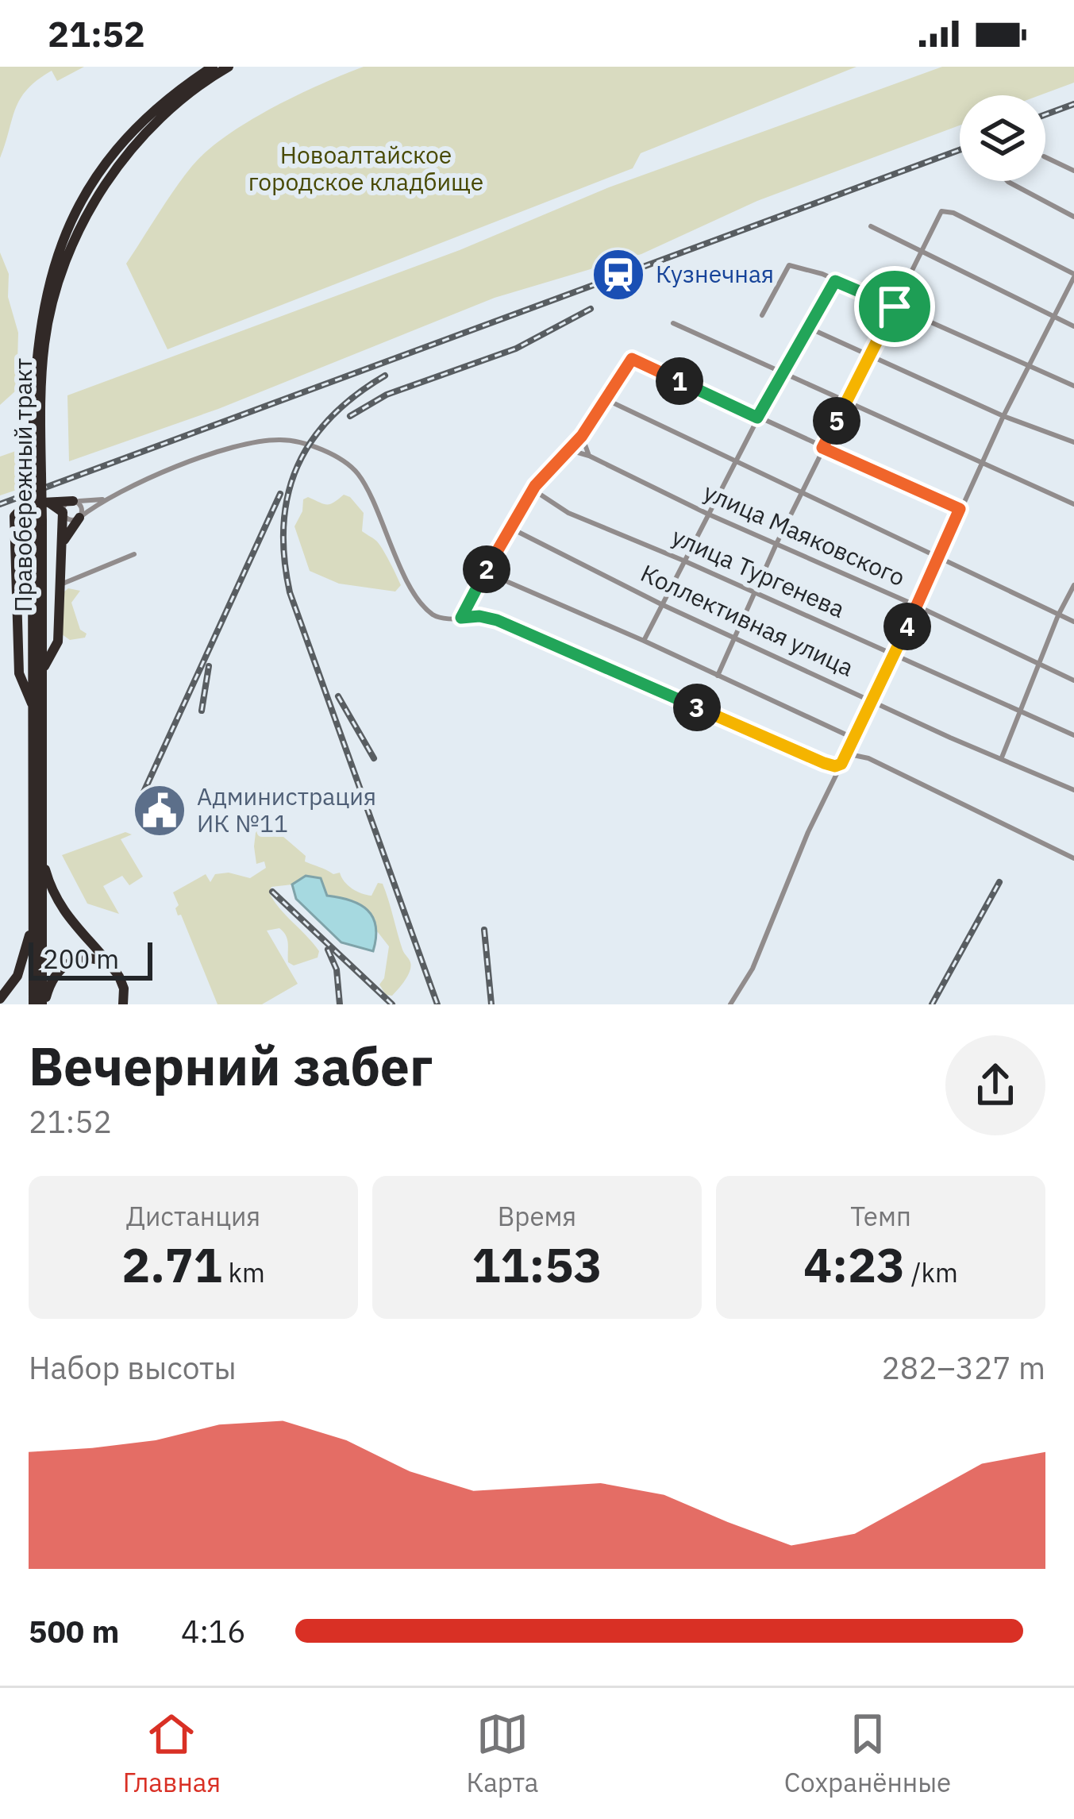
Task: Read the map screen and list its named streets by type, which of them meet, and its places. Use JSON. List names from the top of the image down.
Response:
{
  "streets": {
    "highway": ["Правобережный тракт"],
    "street": ["улица Маяковского", "улица Тургенева", "Коллективная улица"]
  },
  "parks": ["Новоалтайское городское кладбище"],
  "places": {
    "station": ["Кузнечная"],
    "public building": ["Администрация ИК №11"]
  },
  "scale_bar": "200 m",
  "page": {
    "status": "21:52",
    "pins": [
      "1",
      "5",
      "2",
      "4",
      "3"
    ],
    "scale": "200 m",
    "heading": ["Вечерний забег", "21:52"],
    "stats": [
      ["Дистанция", "2.71 km"],
      ["Время", "11:53"],
      ["Темп", "4:23 /km"]
    ],
    "chart": ["Набор высоты", "282–327 m"],
    "list": [
      {
        "name": "500 m",
        "note": "4:16"
      }
    ],
    "tabs": ["Главная", "Карта", "Сохранённые"]
  }
}
